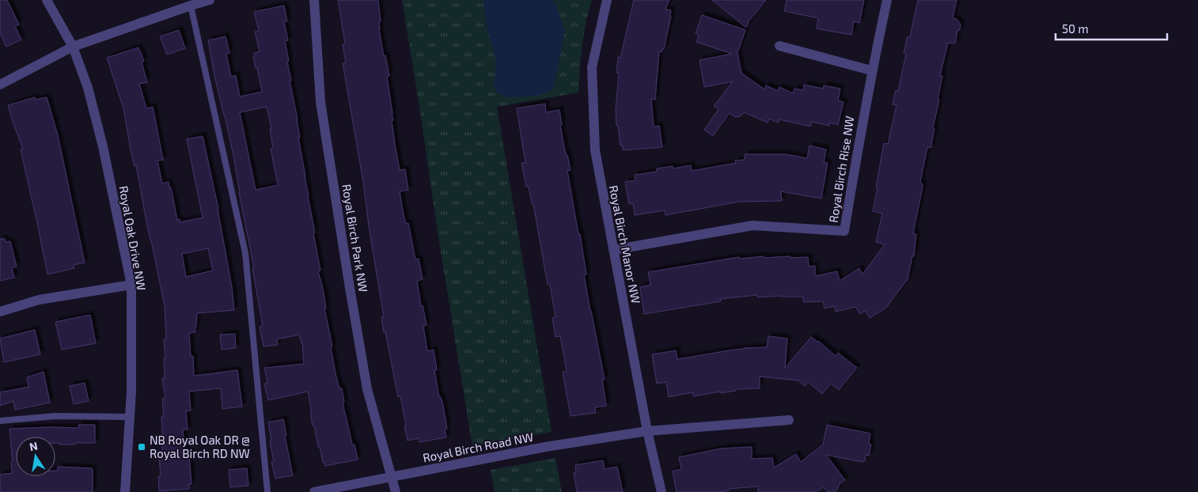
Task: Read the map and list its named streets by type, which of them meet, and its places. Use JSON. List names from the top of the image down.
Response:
{
  "streets": {
    "street": [
      "Royal Birch Rise NW",
      "Royal Oak Drive NW",
      "Royal Birch Park NW",
      "Royal Birch Manor NW",
      "Royal Birch Road NW"
    ]
  },
  "crossings": [
    ["Royal Birch Rise NW", "Royal Birch Manor NW"],
    ["Royal Birch Park NW", "Royal Birch Road NW"],
    ["Royal Birch Manor NW", "Royal Birch Road NW"]
  ],
  "places": {
    "transit": ["NB Royal Oak DR @ Royal Birch RD NW"]
  },
  "scale_bar": "50 m",
  "north": "top"
}
